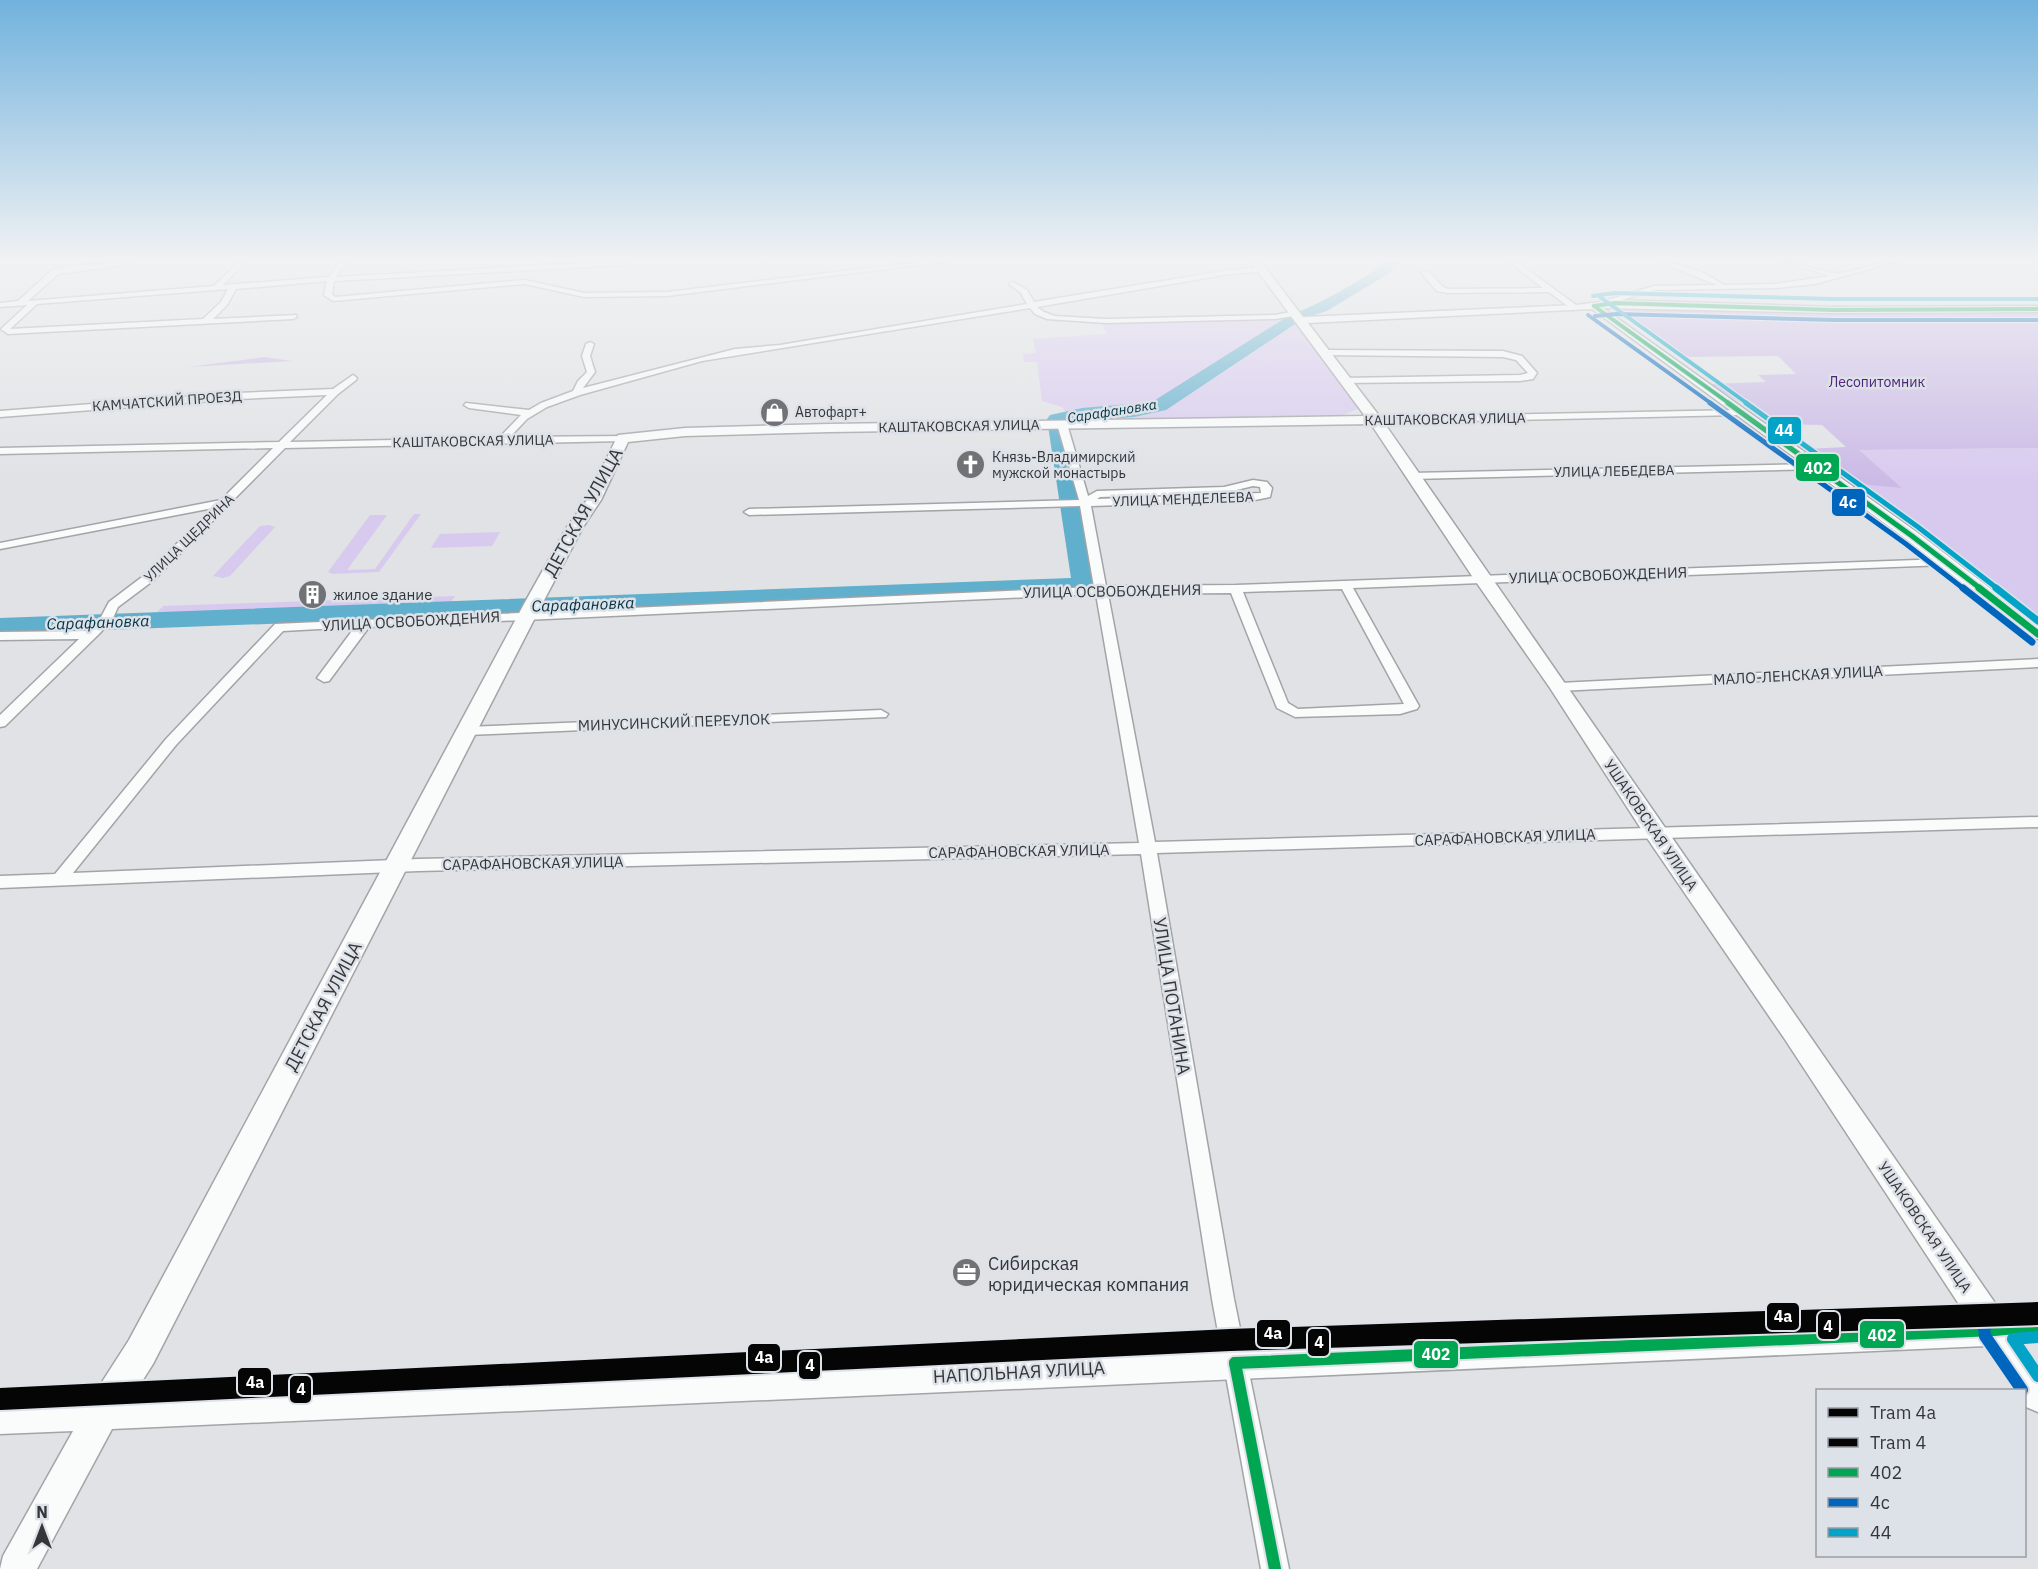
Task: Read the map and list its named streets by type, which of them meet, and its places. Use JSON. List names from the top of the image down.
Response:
{
  "streets": {
    "street": [
      "КАМЧАТСКИЙ ПРОЕЗД",
      "КАШТАКОВСКАЯ УЛИЦА",
      "УЛИЦА ЛЕБЕДЕВА",
      "УЛИЦА МЕНДЕЛЕЕВА",
      "ДЕТСКАЯ УЛИЦА",
      "УЛИЦА ЩЕДРИНА",
      "УЛИЦА ОСВОБОЖДЕНИЯ",
      "МАЛО-ЛЕНСКАЯ УЛИЦА",
      "МИНУСИНСКИЙ ПЕРЕУЛОК",
      "УШАКОВСКАЯ УЛИЦА",
      "САРАФАНОВСКАЯ УЛИЦА",
      "УЛИЦА ПОТАНИНА",
      "НАПОЛЬНАЯ УЛИЦА"
    ]
  },
  "crossings": [
    ["КАМЧАТСКИЙ ПРОЕЗД", "УЛИЦА ЩЕДРИНА"],
    ["КАШТАКОВСКАЯ УЛИЦА", "ДЕТСКАЯ УЛИЦА"],
    ["КАШТАКОВСКАЯ УЛИЦА", "УЛИЦА ЩЕДРИНА"],
    ["КАШТАКОВСКАЯ УЛИЦА", "УШАКОВСКАЯ УЛИЦА"],
    ["КАШТАКОВСКАЯ УЛИЦА", "УЛИЦА ПОТАНИНА"],
    ["УЛИЦА ЛЕБЕДЕВА", "УШАКОВСКАЯ УЛИЦА"],
    ["УЛИЦА МЕНДЕЛЕЕВА", "УЛИЦА ПОТАНИНА"],
    ["ДЕТСКАЯ УЛИЦА", "УЛИЦА ОСВОБОЖДЕНИЯ"],
    ["ДЕТСКАЯ УЛИЦА", "МИНУСИНСКИЙ ПЕРЕУЛОК"],
    ["ДЕТСКАЯ УЛИЦА", "САРАФАНОВСКАЯ УЛИЦА"],
    ["ДЕТСКАЯ УЛИЦА", "НАПОЛЬНАЯ УЛИЦА"],
    ["УЛИЦА ОСВОБОЖДЕНИЯ", "УШАКОВСКАЯ УЛИЦА"],
    ["УЛИЦА ОСВОБОЖДЕНИЯ", "САРАФАНОВСКАЯ УЛИЦА"],
    ["УЛИЦА ОСВОБОЖДЕНИЯ", "УЛИЦА ПОТАНИНА"],
    ["МАЛО-ЛЕНСКАЯ УЛИЦА", "УШАКОВСКАЯ УЛИЦА"],
    ["УШАКОВСКАЯ УЛИЦА", "САРАФАНОВСКАЯ УЛИЦА"],
    ["УШАКОВСКАЯ УЛИЦА", "НАПОЛЬНАЯ УЛИЦА"],
    ["САРАФАНОВСКАЯ УЛИЦА", "УЛИЦА ПОТАНИНА"],
    ["УЛИЦА ПОТАНИНА", "НАПОЛЬНАЯ УЛИЦА"]
  ],
  "water": ["Сарафановка"],
  "parks": ["Лесопитомник"],
  "places": {
    "shop": ["Автофарт+"],
    "church": ["Князь-Владимирский мужской монастырь"],
    "building": ["жилое здание"],
    "office": ["Сибирская юридическая компания"]
  },
  "lines": [
    "transit line 402",
    "transit line 4с",
    "transit line 44",
    "tram line 4a",
    "tram line 4"
  ],
  "legend": [
    "Tram 4a",
    "Tram 4",
    "402",
    "4с",
    "44"
  ],
  "north": "top"
}
